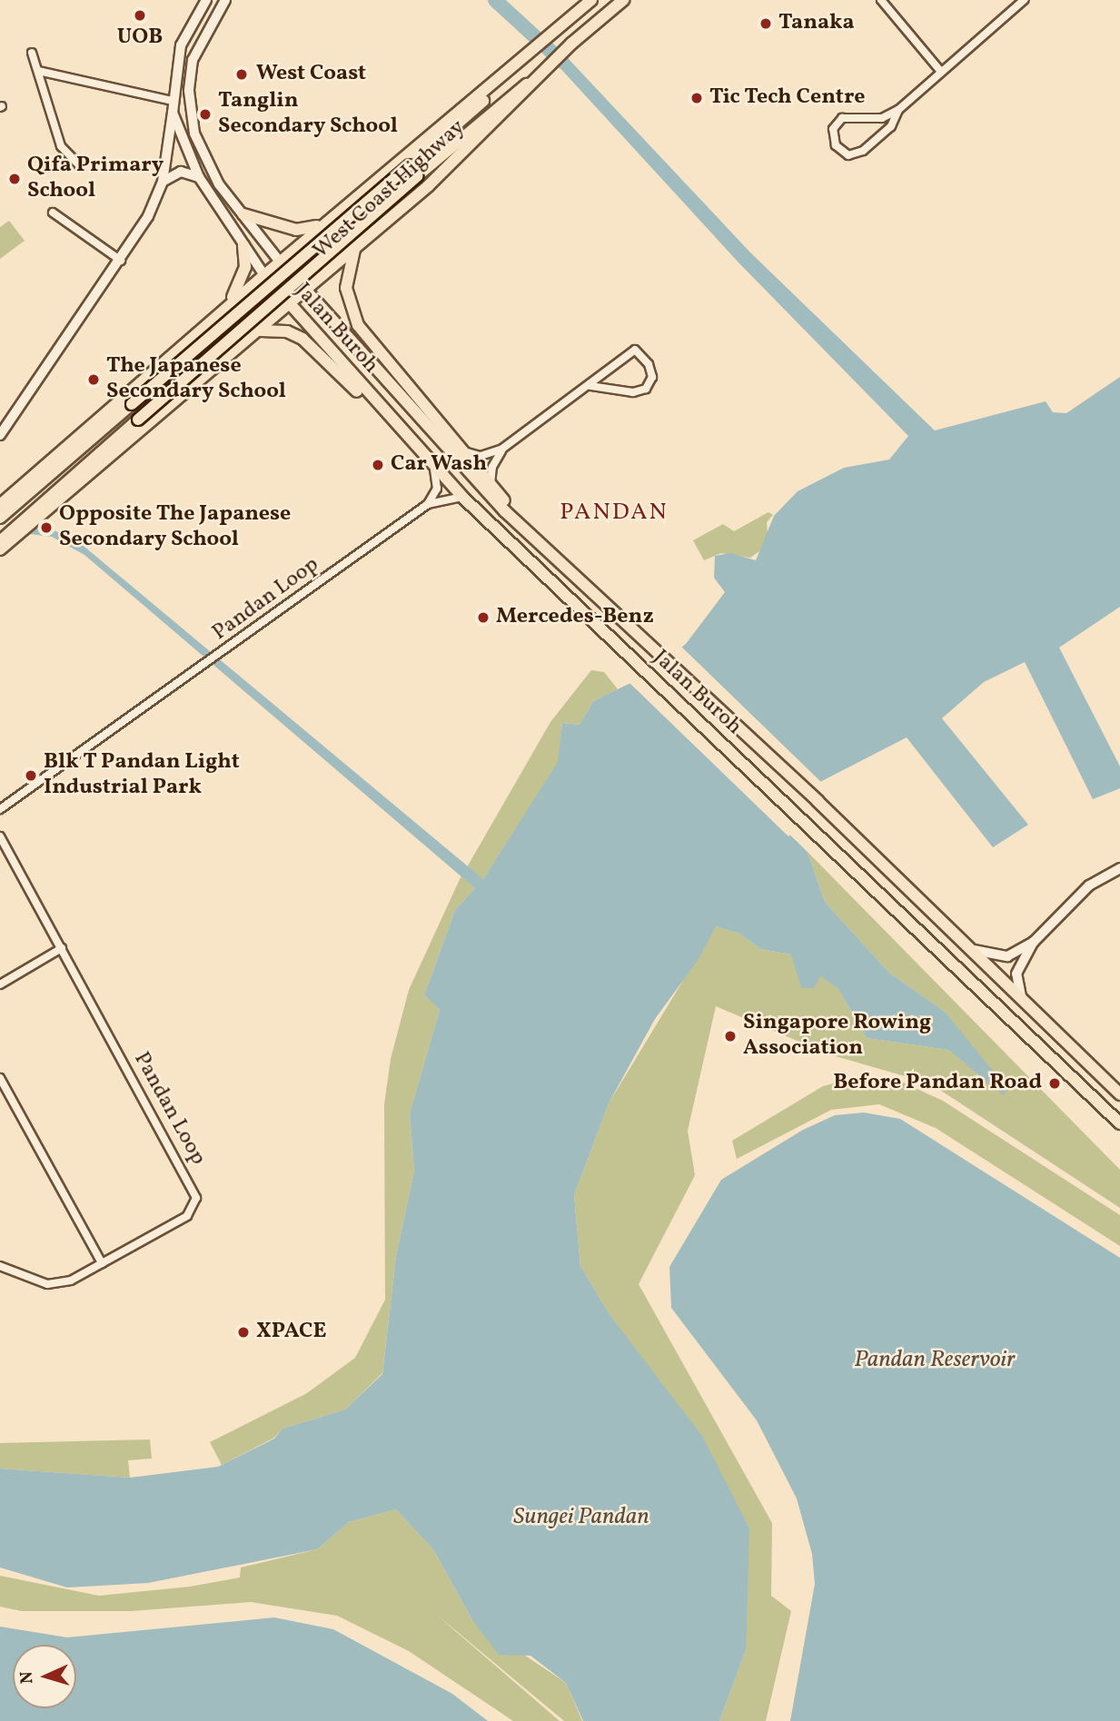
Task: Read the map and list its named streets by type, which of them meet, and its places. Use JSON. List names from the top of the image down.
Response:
{
  "streets": {
    "main road": ["West Coast Highway", "Jalan Buroh"],
    "street": ["Pandan Loop"]
  },
  "crossings": [
    ["West Coast Highway", "Jalan Buroh"],
    ["Jalan Buroh", "Pandan Loop"]
  ],
  "districts": ["PANDAN"],
  "water": ["Pandan Reservoir", "Sungei Pandan"],
  "places": [
    "UOB",
    "Tanaka",
    "West Coast",
    "Tic Tech Centre",
    "Tanglin Secondary School",
    "Qifa Primary School",
    "The Japanese Secondary School",
    "Car Wash",
    "Opposite The Japanese Secondary School",
    "Mercedes-Benz",
    "Blk T Pandan Light Industrial Park",
    "Singapore Rowing Association",
    "Before Pandan Road",
    "XPACE"
  ],
  "north": "left"
}
